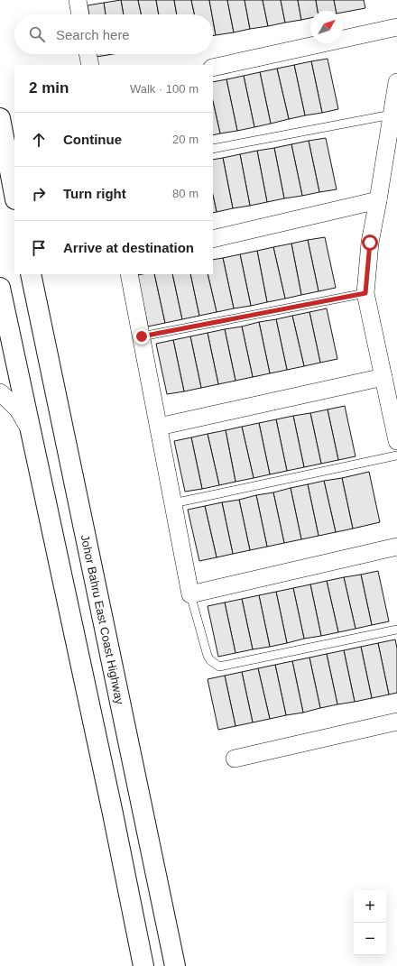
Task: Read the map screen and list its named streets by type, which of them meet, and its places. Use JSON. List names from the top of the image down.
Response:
{
  "streets": {
    "highway": ["Johor Bahru East Coast Highway"]
  },
  "north": "top right",
  "page": {
    "search": "Search here",
    "heading": ["2 min", "Walk · 100 m"],
    "list": [
      ["Continue", "20 m"],
      ["Turn right", "80 m"],
      "Arrive at destination"
    ],
    "map_buttons": ["+", "−"]
  }
}
